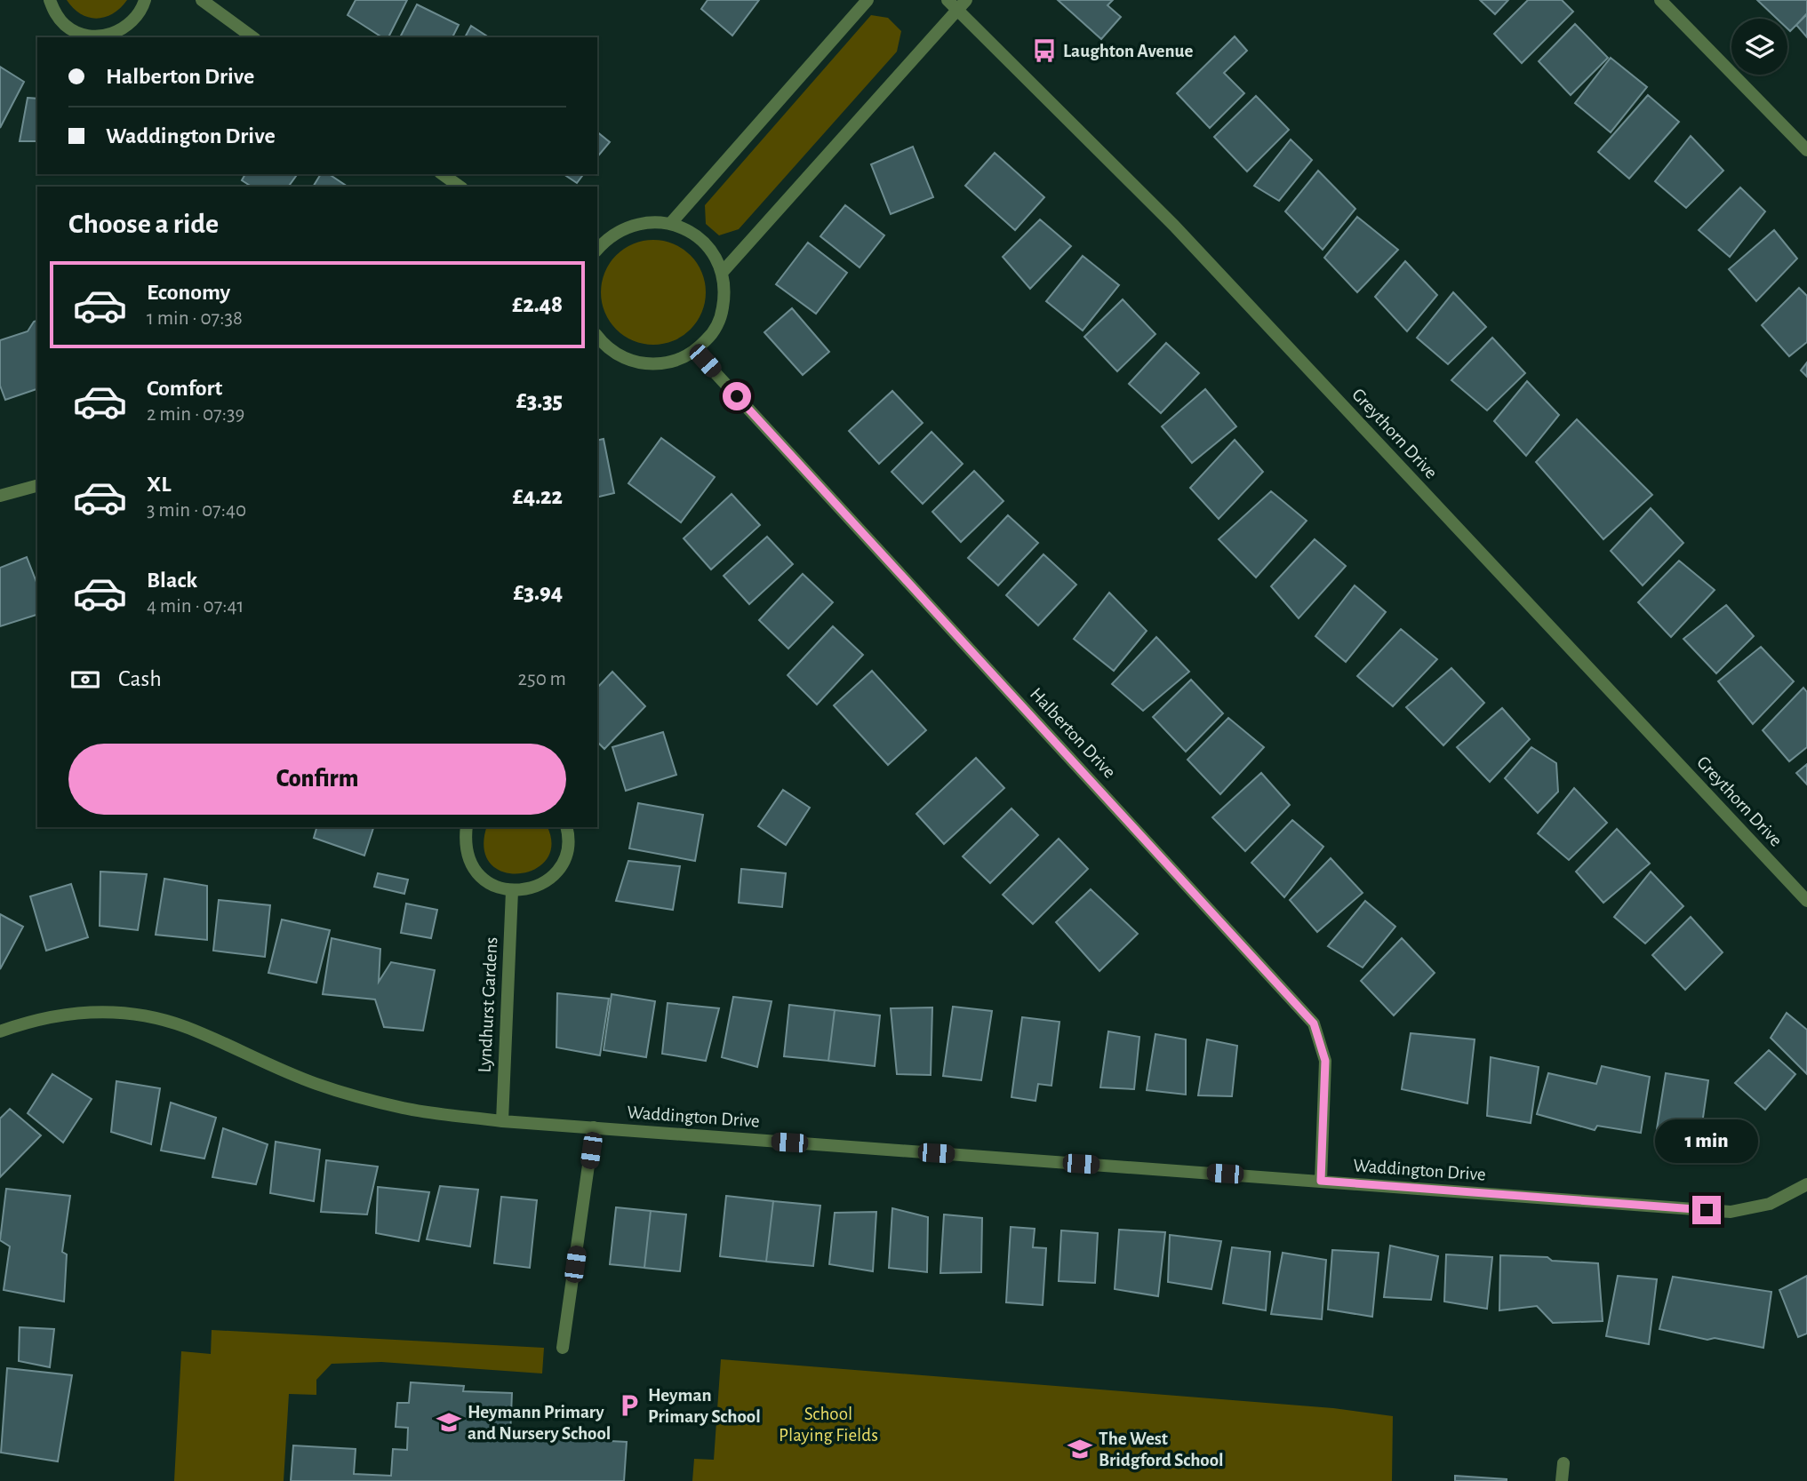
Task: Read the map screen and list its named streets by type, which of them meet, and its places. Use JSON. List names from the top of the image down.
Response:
{
  "streets": {
    "street": [
      "Greythorn Drive",
      "Halberton Drive",
      "Lyndhurst Gardens",
      "Waddington Drive"
    ]
  },
  "crossings": [
    ["Halberton Drive", "Waddington Drive"],
    ["Lyndhurst Gardens", "Waddington Drive"]
  ],
  "parks": ["School Playing Fields"],
  "places": {
    "bus stop": ["Laughton Avenue"],
    "parking": ["Heyman Primary School"],
    "school or university": ["Heymann Primary and Nursery School", "The West Bridgford School"]
  },
  "page": {
    "banner": ["Halberton Drive", "Waddington Drive"],
    "heading": "Choose a ride",
    "list": [
      {
        "name": "Economy",
        "note": "1 min · 07:38",
        "value": "£2.48"
      },
      {
        "name": "Comfort",
        "note": "2 min · 07:39",
        "value": "£3.35"
      },
      {
        "name": "XL",
        "note": "3 min · 07:40",
        "value": "£4.22"
      },
      {
        "name": "Black",
        "note": "4 min · 07:41",
        "value": "£3.94"
      }
    ],
    "pay": ["Cash", "250 m"],
    "buttons": "Confirm",
    "bubble": "1 min"
  }
}
